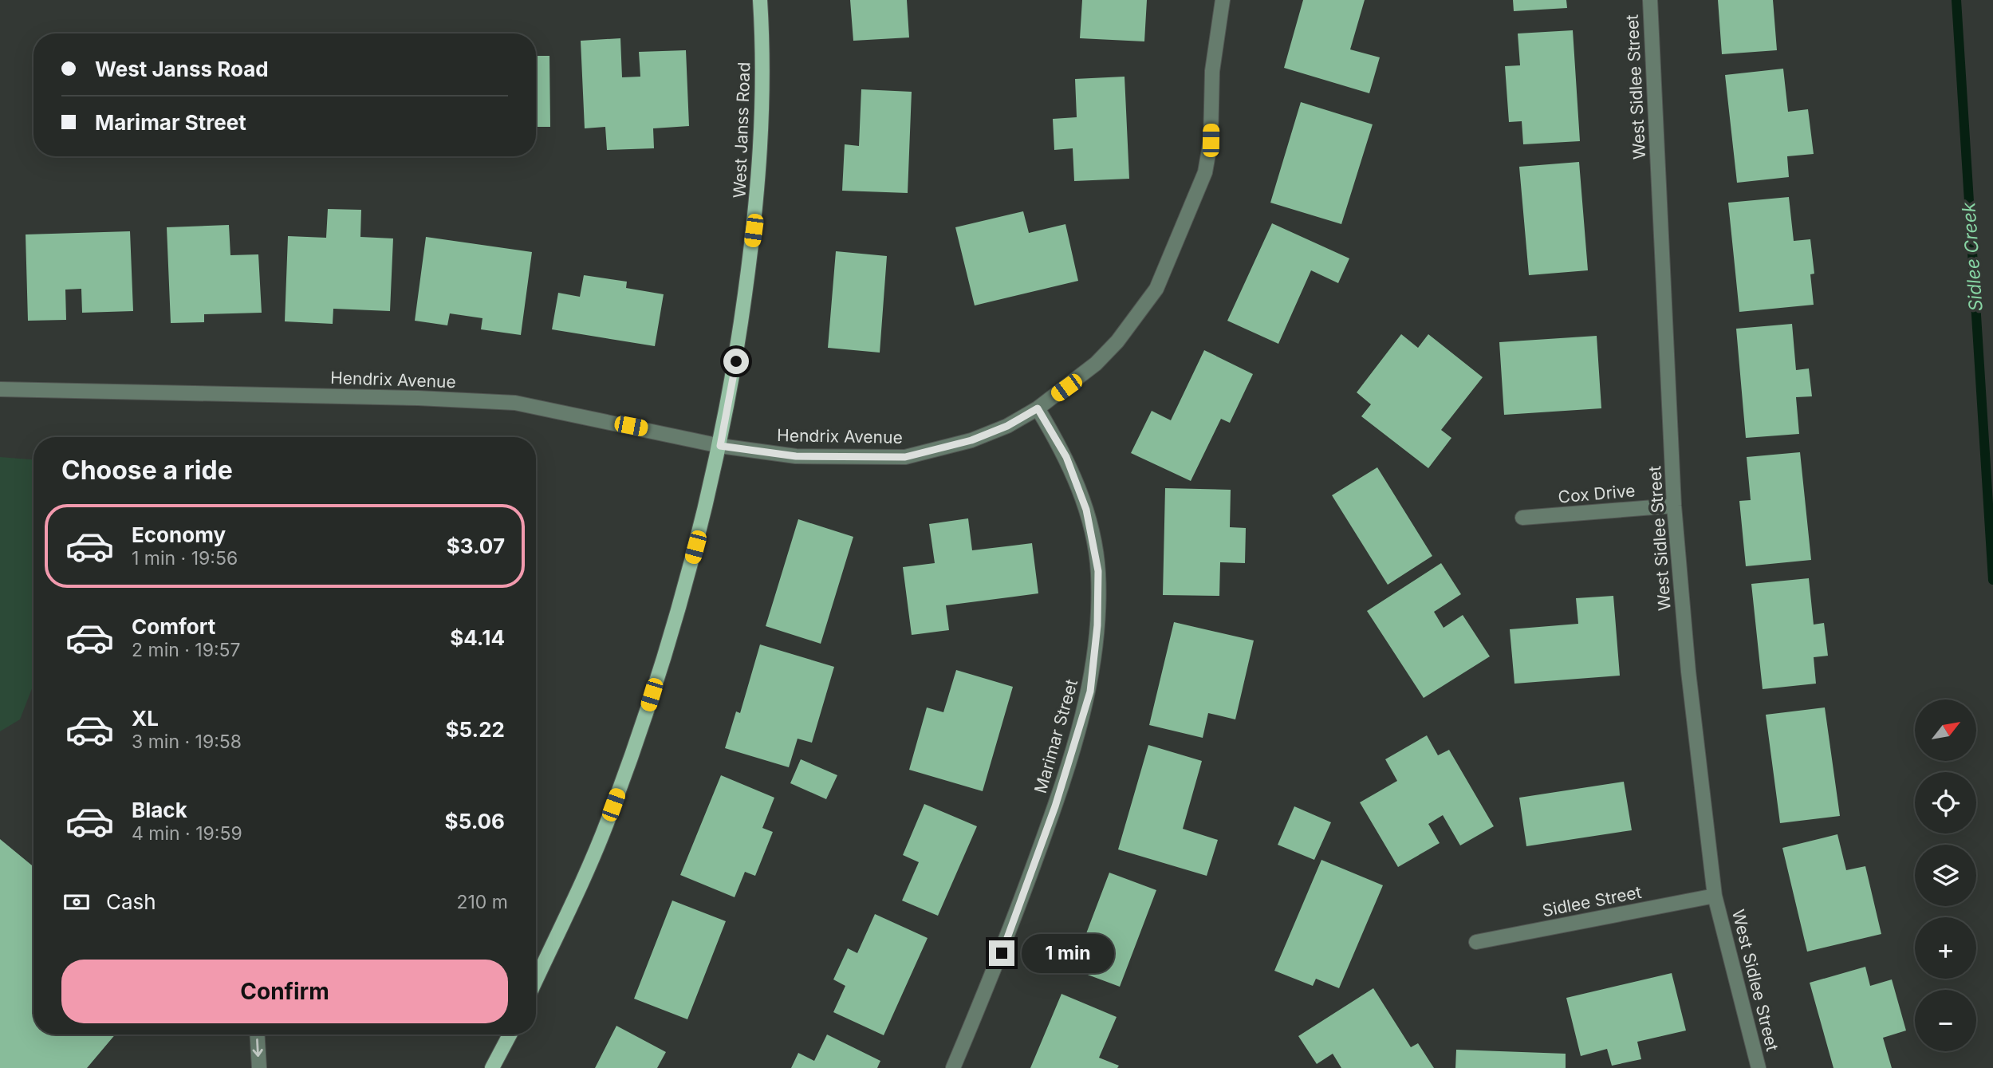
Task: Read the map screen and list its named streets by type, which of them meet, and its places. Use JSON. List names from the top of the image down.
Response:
{
  "streets": {
    "main road": ["West Janss Road"],
    "street": [
      "West Sidlee Street",
      "Hendrix Avenue",
      "Cox Drive",
      "Marimar Street",
      "Sidlee Street"
    ]
  },
  "crossings": [
    ["West Sidlee Street", "Cox Drive"],
    ["West Sidlee Street", "Sidlee Street"],
    ["West Janss Road", "Hendrix Avenue"],
    ["Hendrix Avenue", "Marimar Street"]
  ],
  "water": ["Sidlee Creek"],
  "north": "top right",
  "page": {
    "banner": ["West Janss Road", "Marimar Street"],
    "heading": "Choose a ride",
    "list": [
      {
        "name": "Economy",
        "note": "1 min · 19:56",
        "value": "$3.07"
      },
      {
        "name": "Comfort",
        "note": "2 min · 19:57",
        "value": "$4.14"
      },
      {
        "name": "XL",
        "note": "3 min · 19:58",
        "value": "$5.22"
      },
      {
        "name": "Black",
        "note": "4 min · 19:59",
        "value": "$5.06"
      }
    ],
    "map_buttons": ["+", "−"],
    "pay": ["Cash", "210 m"],
    "bubble": "1 min",
    "buttons": "Confirm"
  }
}
